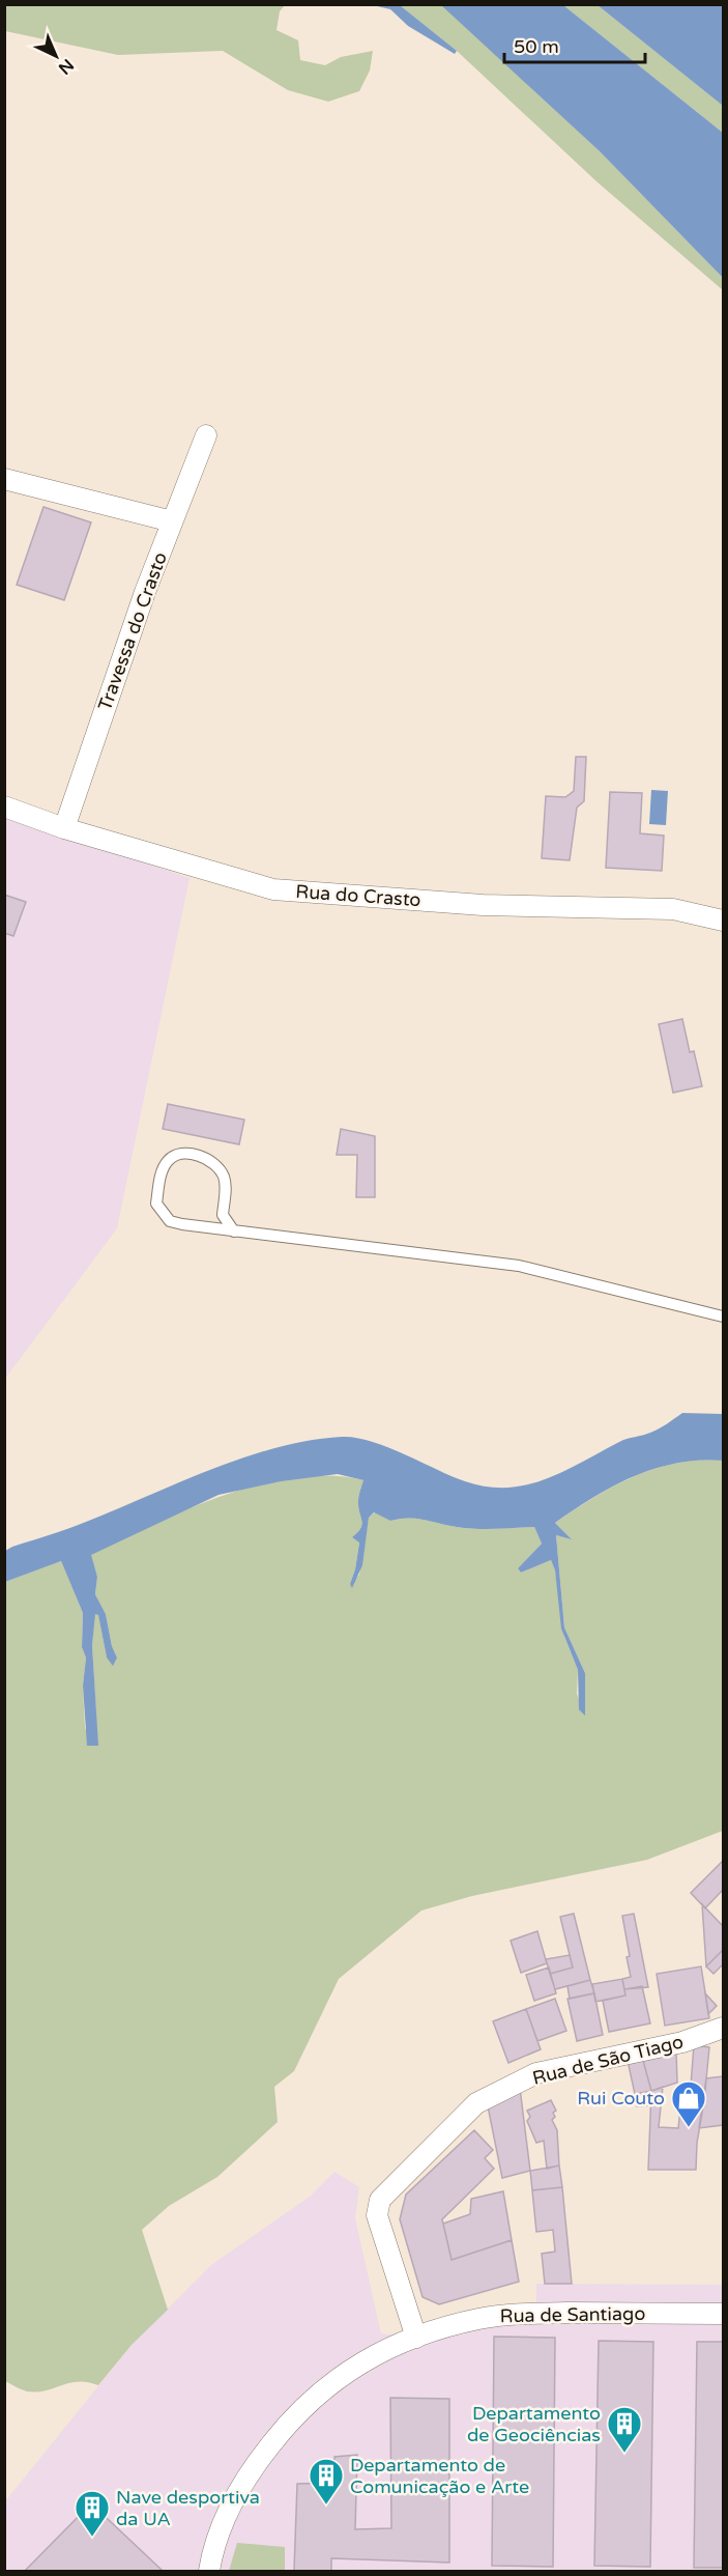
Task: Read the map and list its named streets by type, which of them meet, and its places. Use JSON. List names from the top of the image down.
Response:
{
  "streets": {
    "street": [
      "Travessa do Crasto",
      "Rua do Crasto",
      "Rua de São Tiago",
      "Rua de Santiago"
    ]
  },
  "crossings": [
    ["Travessa do Crasto", "Rua do Crasto"],
    ["Rua de São Tiago", "Rua de Santiago"]
  ],
  "places": {
    "shop": ["Rui Couto"],
    "building": ["Departamento de Geociências", "Departamento de Comunicação e Arte", "Nave desportiva da UA"]
  },
  "scale_bar": "50 m",
  "north": "bottom right"
}
